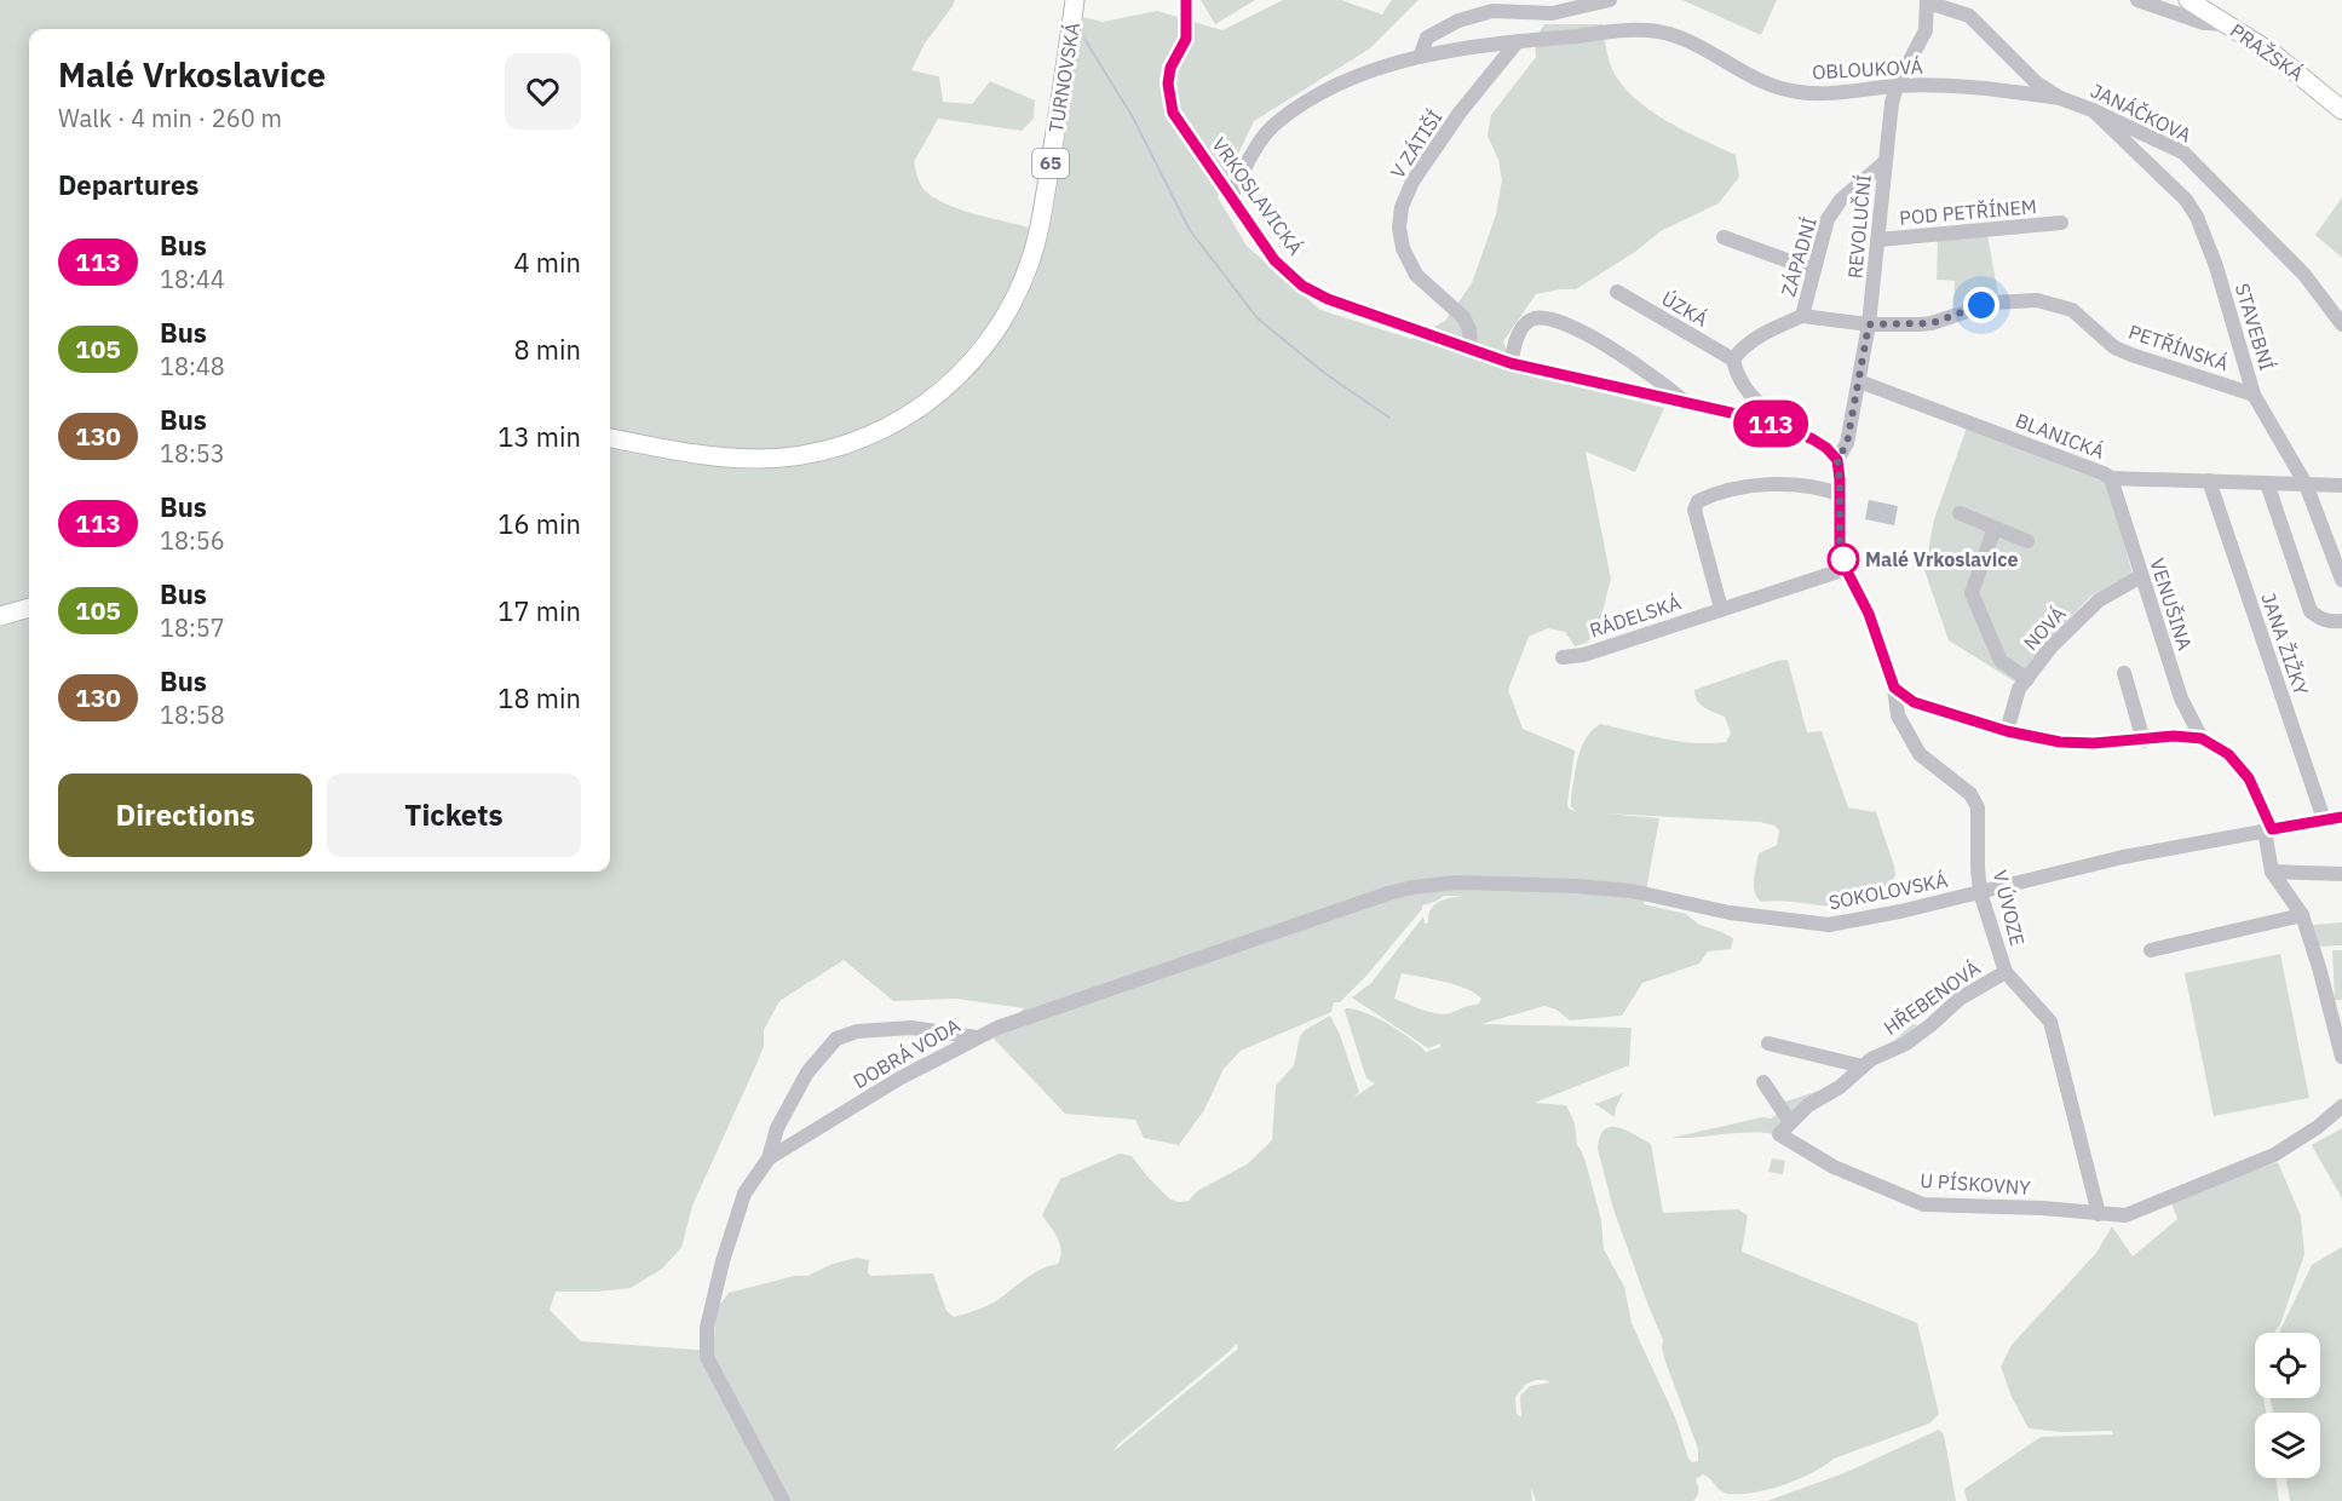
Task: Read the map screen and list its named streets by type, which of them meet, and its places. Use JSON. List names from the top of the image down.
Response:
{
  "streets": {
    "main road": ["PRAŽSKÁ", "TURNOVSKÁ", "65"],
    "street": [
      "OBLOUKOVÁ",
      "JANÁČKOVA",
      "V ZÁTIŠÍ",
      "VRKOSLAVICKÁ",
      "POD PETŘÍNEM",
      "REVOLUČNÍ",
      "ZÁPADNÍ",
      "ÚZKÁ",
      "STAVEBNÍ",
      "PETŘÍNSKÁ",
      "BLANICKÁ",
      "VENUŠINA",
      "RÁDELSKÁ",
      "NOVÁ",
      "JANA ŽIŽKY",
      "SOKOLOVSKÁ",
      "V ÚVOZE",
      "HŘEBENOVÁ",
      "DOBRÁ VODA",
      "U PÍSKOVNY"
    ]
  },
  "crossings": [
    ["OBLOUKOVÁ", "JANÁČKOVA"],
    ["OBLOUKOVÁ", "V ZÁTIŠÍ"],
    ["OBLOUKOVÁ", "VRKOSLAVICKÁ"],
    ["OBLOUKOVÁ", "REVOLUČNÍ"],
    ["JANÁČKOVA", "REVOLUČNÍ"],
    ["JANÁČKOVA", "STAVEBNÍ"],
    ["V ZÁTIŠÍ", "VRKOSLAVICKÁ"],
    ["VRKOSLAVICKÁ", "REVOLUČNÍ"],
    ["POD PETŘÍNEM", "REVOLUČNÍ"],
    ["REVOLUČNÍ", "ZÁPADNÍ"],
    ["REVOLUČNÍ", "PETŘÍNSKÁ"],
    ["REVOLUČNÍ", "BLANICKÁ"],
    ["ZÁPADNÍ", "ÚZKÁ"],
    ["ZÁPADNÍ", "PETŘÍNSKÁ"],
    ["STAVEBNÍ", "PETŘÍNSKÁ"],
    ["STAVEBNÍ", "BLANICKÁ"],
    ["BLANICKÁ", "VENUŠINA"],
    ["BLANICKÁ", "JANA ŽIŽKY"],
    ["VENUŠINA", "NOVÁ"],
    ["JANA ŽIŽKY", "SOKOLOVSKÁ"],
    ["SOKOLOVSKÁ", "V ÚVOZE"],
    ["SOKOLOVSKÁ", "DOBRÁ VODA"],
    ["V ÚVOZE", "HŘEBENOVÁ"],
    ["V ÚVOZE", "U PÍSKOVNY"],
    ["HŘEBENOVÁ", "U PÍSKOVNY"]
  ],
  "places": ["Malé Vrkoslavice"],
  "lines": ["bus line 113"],
  "page": {
    "on_map": "113",
    "heading": [
      ["Malé Vrkoslavice", "Walk · 4 min · 260 m"],
      "Departures"
    ],
    "list": [
      {
        "mark": "113",
        "name": "Bus",
        "note": "18:44",
        "value": "4 min"
      },
      {
        "mark": "105",
        "name": "Bus",
        "note": "18:48",
        "value": "8 min"
      },
      {
        "mark": "130",
        "name": "Bus",
        "note": "18:53",
        "value": "13 min"
      },
      {
        "mark": "113",
        "name": "Bus",
        "note": "18:56",
        "value": "16 min"
      },
      {
        "mark": "105",
        "name": "Bus",
        "note": "18:57",
        "value": "17 min"
      },
      {
        "mark": "130",
        "name": "Bus",
        "note": "18:58",
        "value": "18 min"
      }
    ],
    "buttons": ["Directions", "Tickets"]
  }
}
